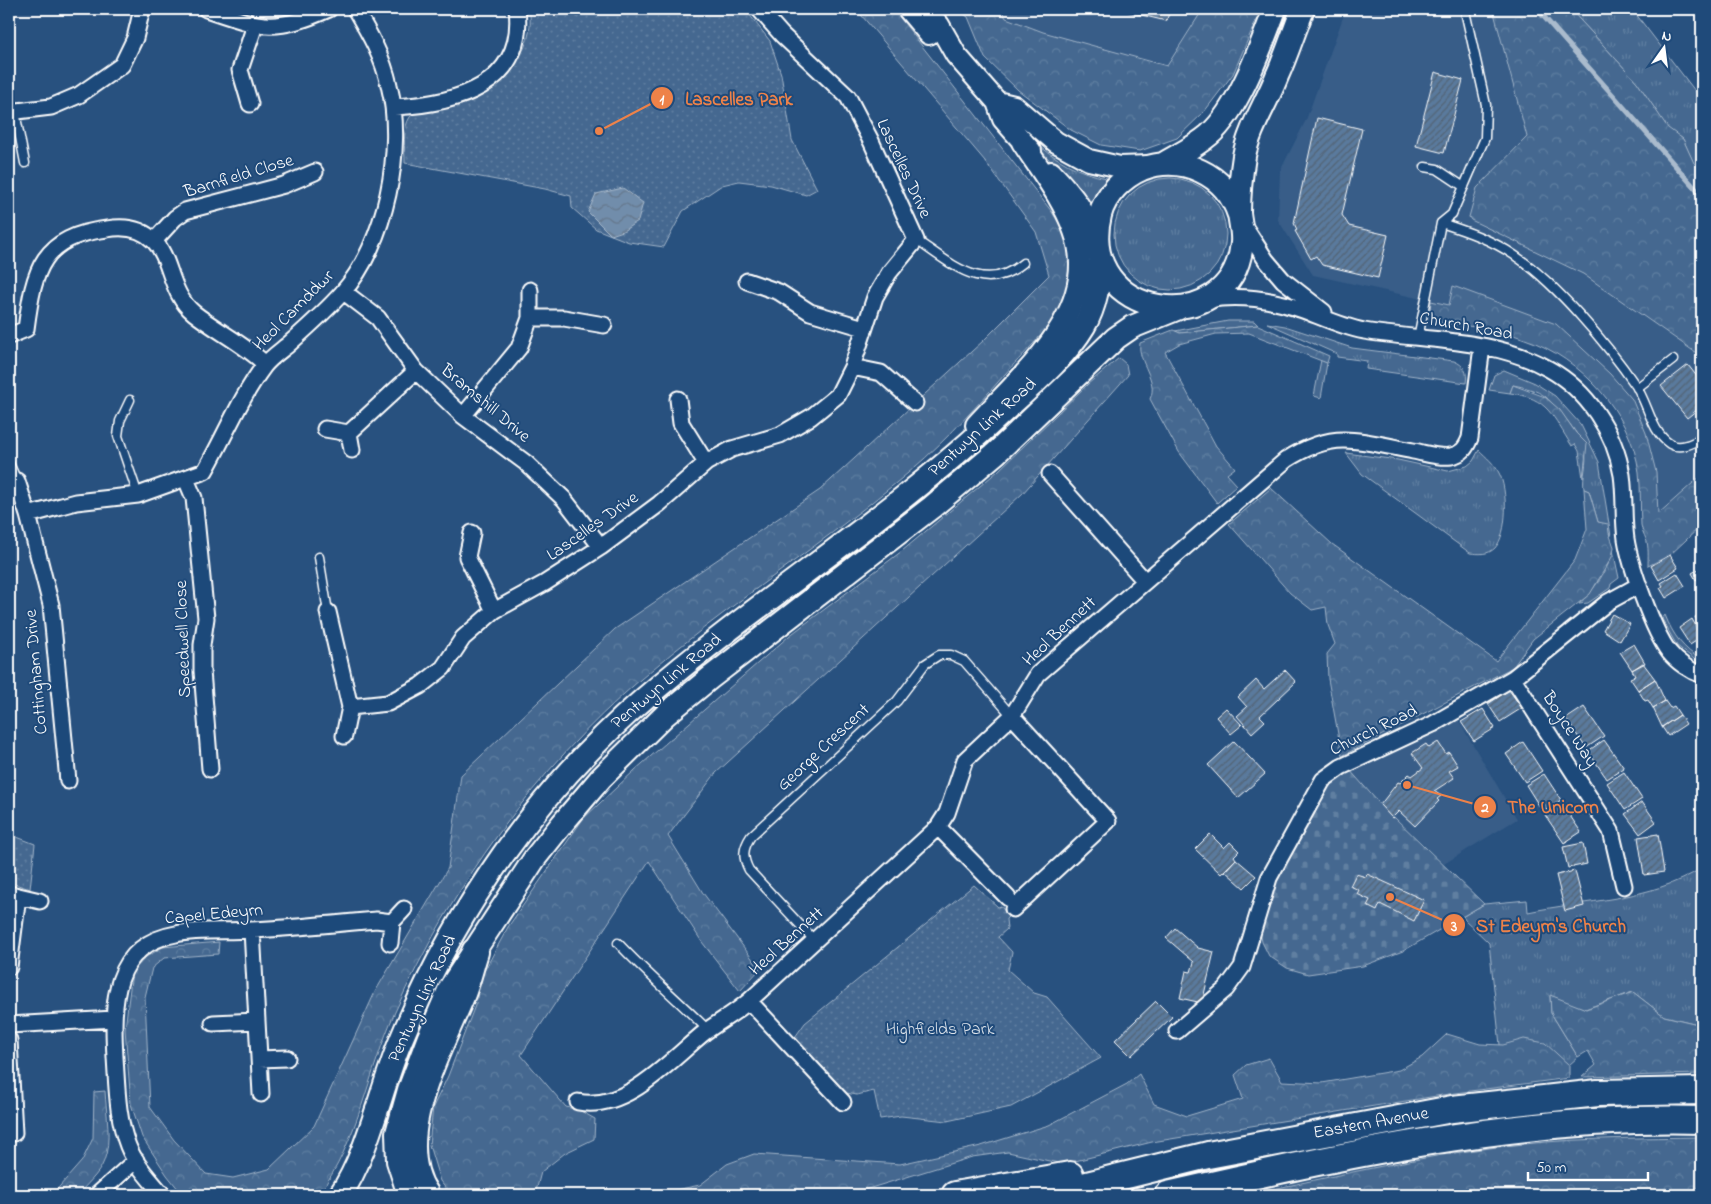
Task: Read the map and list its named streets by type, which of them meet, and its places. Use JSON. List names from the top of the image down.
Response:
{
  "streets": {
    "highway": ["Eastern Avenue"],
    "main road": ["Pentwyn Link Road"],
    "street": [
      "Lascelles Drive",
      "Barnfield Close",
      "Heol Camddwr",
      "Church Road",
      "Bramshill Drive",
      "Heol Bennett",
      "Speedwell Close",
      "Cottingham Drive",
      "Boyce Way",
      "Capel Edeyrn"
    ],
    "lane": ["George Crescent"]
  },
  "crossings": [
    ["Lascelles Drive", "Bramshill Drive"],
    ["Heol Camddwr", "Bramshill Drive"],
    ["Heol Camddwr", "Speedwell Close"],
    ["Church Road", "Pentwyn Link Road"],
    ["Church Road", "Heol Bennett"],
    ["Church Road", "Boyce Way"],
    ["Heol Bennett", "George Crescent"]
  ],
  "parks": ["Highfields Park"],
  "places": ["Lascelles Park", "The Unicorn", "St Edeyrn's Church"],
  "scale_bar": "50 m",
  "north": "top"
}
